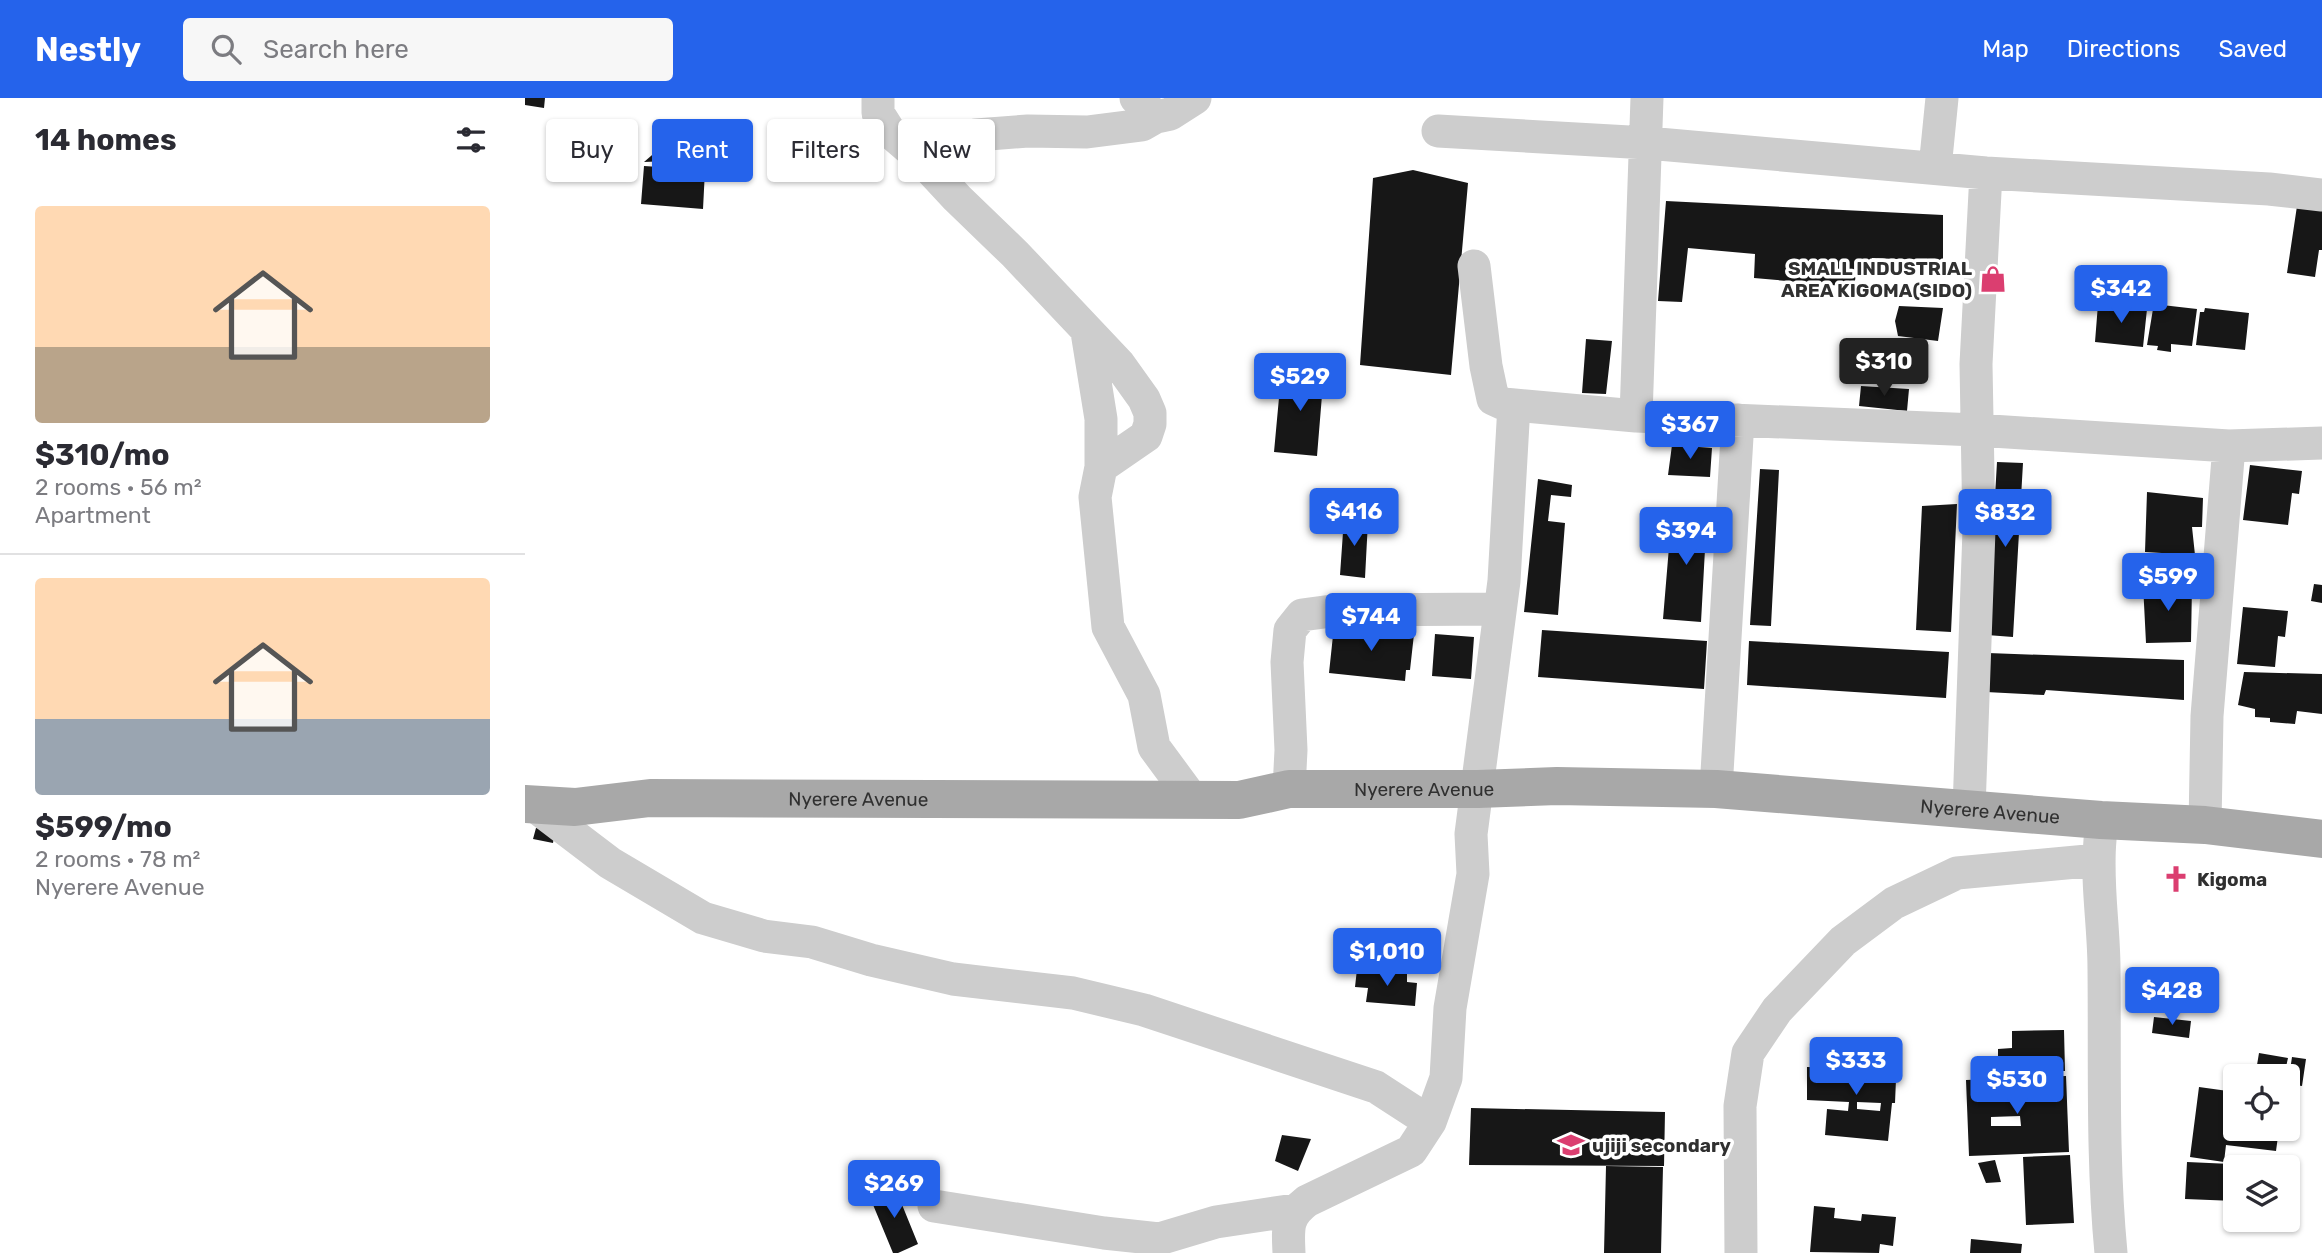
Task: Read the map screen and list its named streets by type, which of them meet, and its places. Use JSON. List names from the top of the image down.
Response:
{
  "streets": {
    "main road": ["Nyerere Avenue"]
  },
  "places": {
    "shop": ["SMALL INDUSTRIAL AREA KIGOMA(SIDO)"],
    "church": ["Kigoma"],
    "school or university": ["ujiji secondary"]
  },
  "page": {
    "header": "Nestly",
    "search": "Search here",
    "nav": ["Map", "Directions", "Saved"],
    "heading": "14 homes",
    "chip": [
      "Buy",
      "Rent",
      "Filters",
      "New"
    ],
    "list": [
      {
        "name": "$310/mo",
        "note": "2 rooms · 56 m² · Apartment"
      },
      {
        "name": "$599/mo",
        "note": "2 rooms · 78 m² · Nyerere Avenue"
      }
    ],
    "price": [
      "$342",
      "$310",
      "$529",
      "$367",
      "$416",
      "$832",
      "$394",
      "$599",
      "$744",
      "$1,010",
      "$428",
      "$333",
      "$530",
      "$269"
    ]
  }
}
